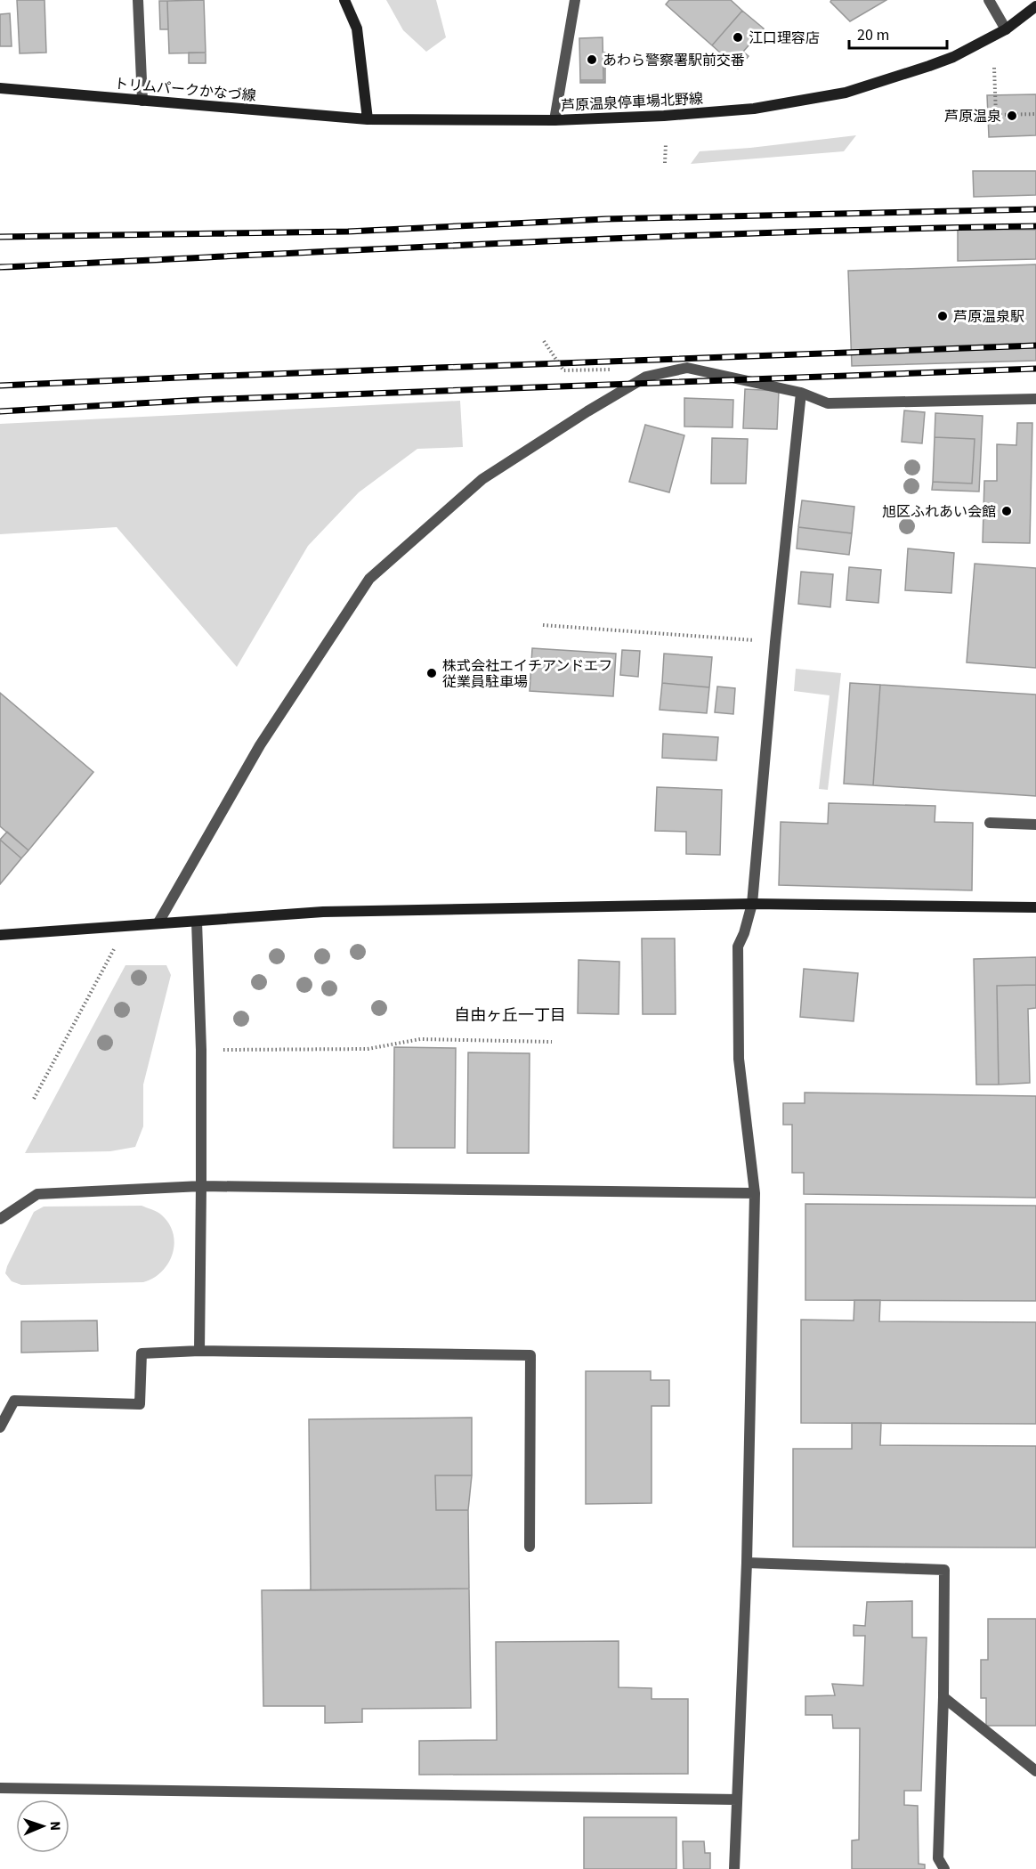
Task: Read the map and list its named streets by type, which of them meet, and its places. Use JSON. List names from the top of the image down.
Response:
{
  "streets": {
    "main road": ["トリムパークかなづ線", "芦原温泉停車場北野線"]
  },
  "crossings": [
    ["トリムパークかなづ線", "芦原温泉停車場北野線"]
  ],
  "districts": ["自由ヶ丘一丁目"],
  "places": [
    "江口理容店",
    "あわら警察署駅前交番",
    "芦原温泉",
    "芦原温泉駅",
    "旭区ふれあい会館",
    "株式会社エイチアンドエフ 従業員駐車場"
  ],
  "scale_bar": "20 m",
  "north": "right"
}
